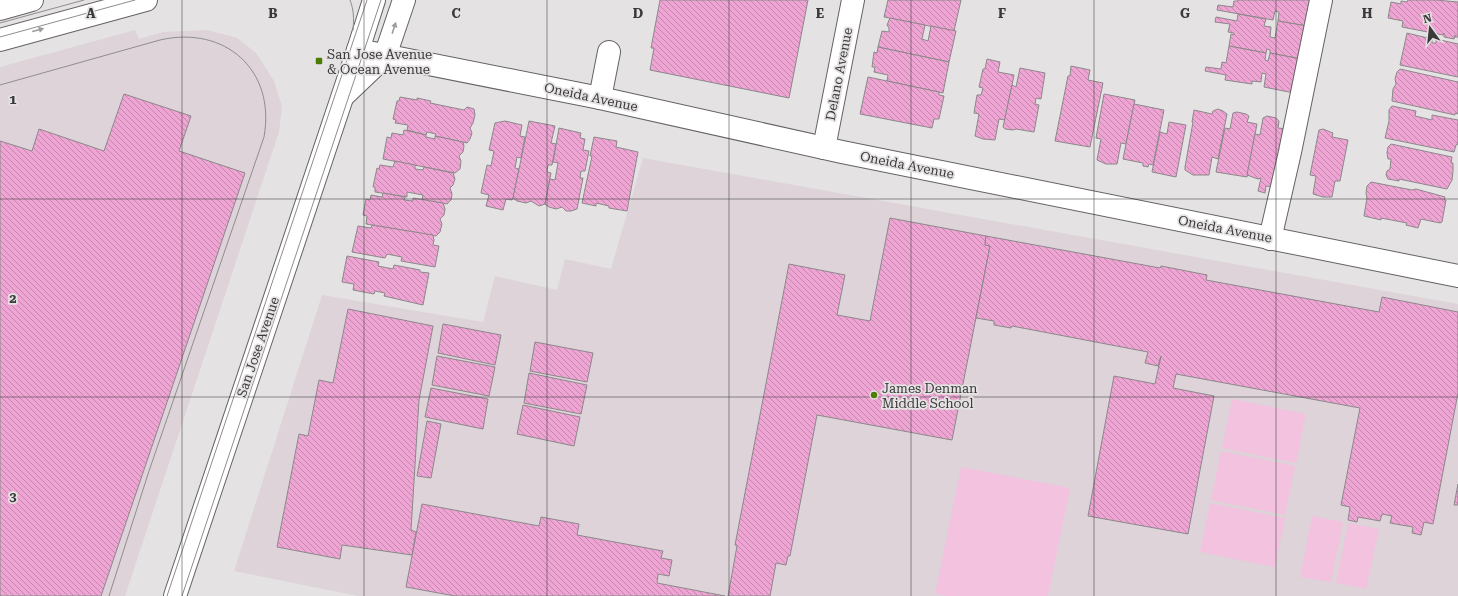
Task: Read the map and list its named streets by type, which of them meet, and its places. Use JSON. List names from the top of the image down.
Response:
{
  "streets": {
    "street": ["Delano Avenue", "Oneida Avenue", "San Jose Avenue"]
  },
  "crossings": [
    ["Delano Avenue", "Oneida Avenue"],
    ["Oneida Avenue", "San Jose Avenue"]
  ],
  "places": {
    "transit": ["San Jose Avenue & Ocean Avenue"],
    "other": ["James Denman Middle School"]
  },
  "north": "top",
  "grid": {
    "columns": [
      "A",
      "B",
      "C",
      "D",
      "E",
      "F",
      "G",
      "H"
    ],
    "rows": ["1", "2", "3"]
  }
}
